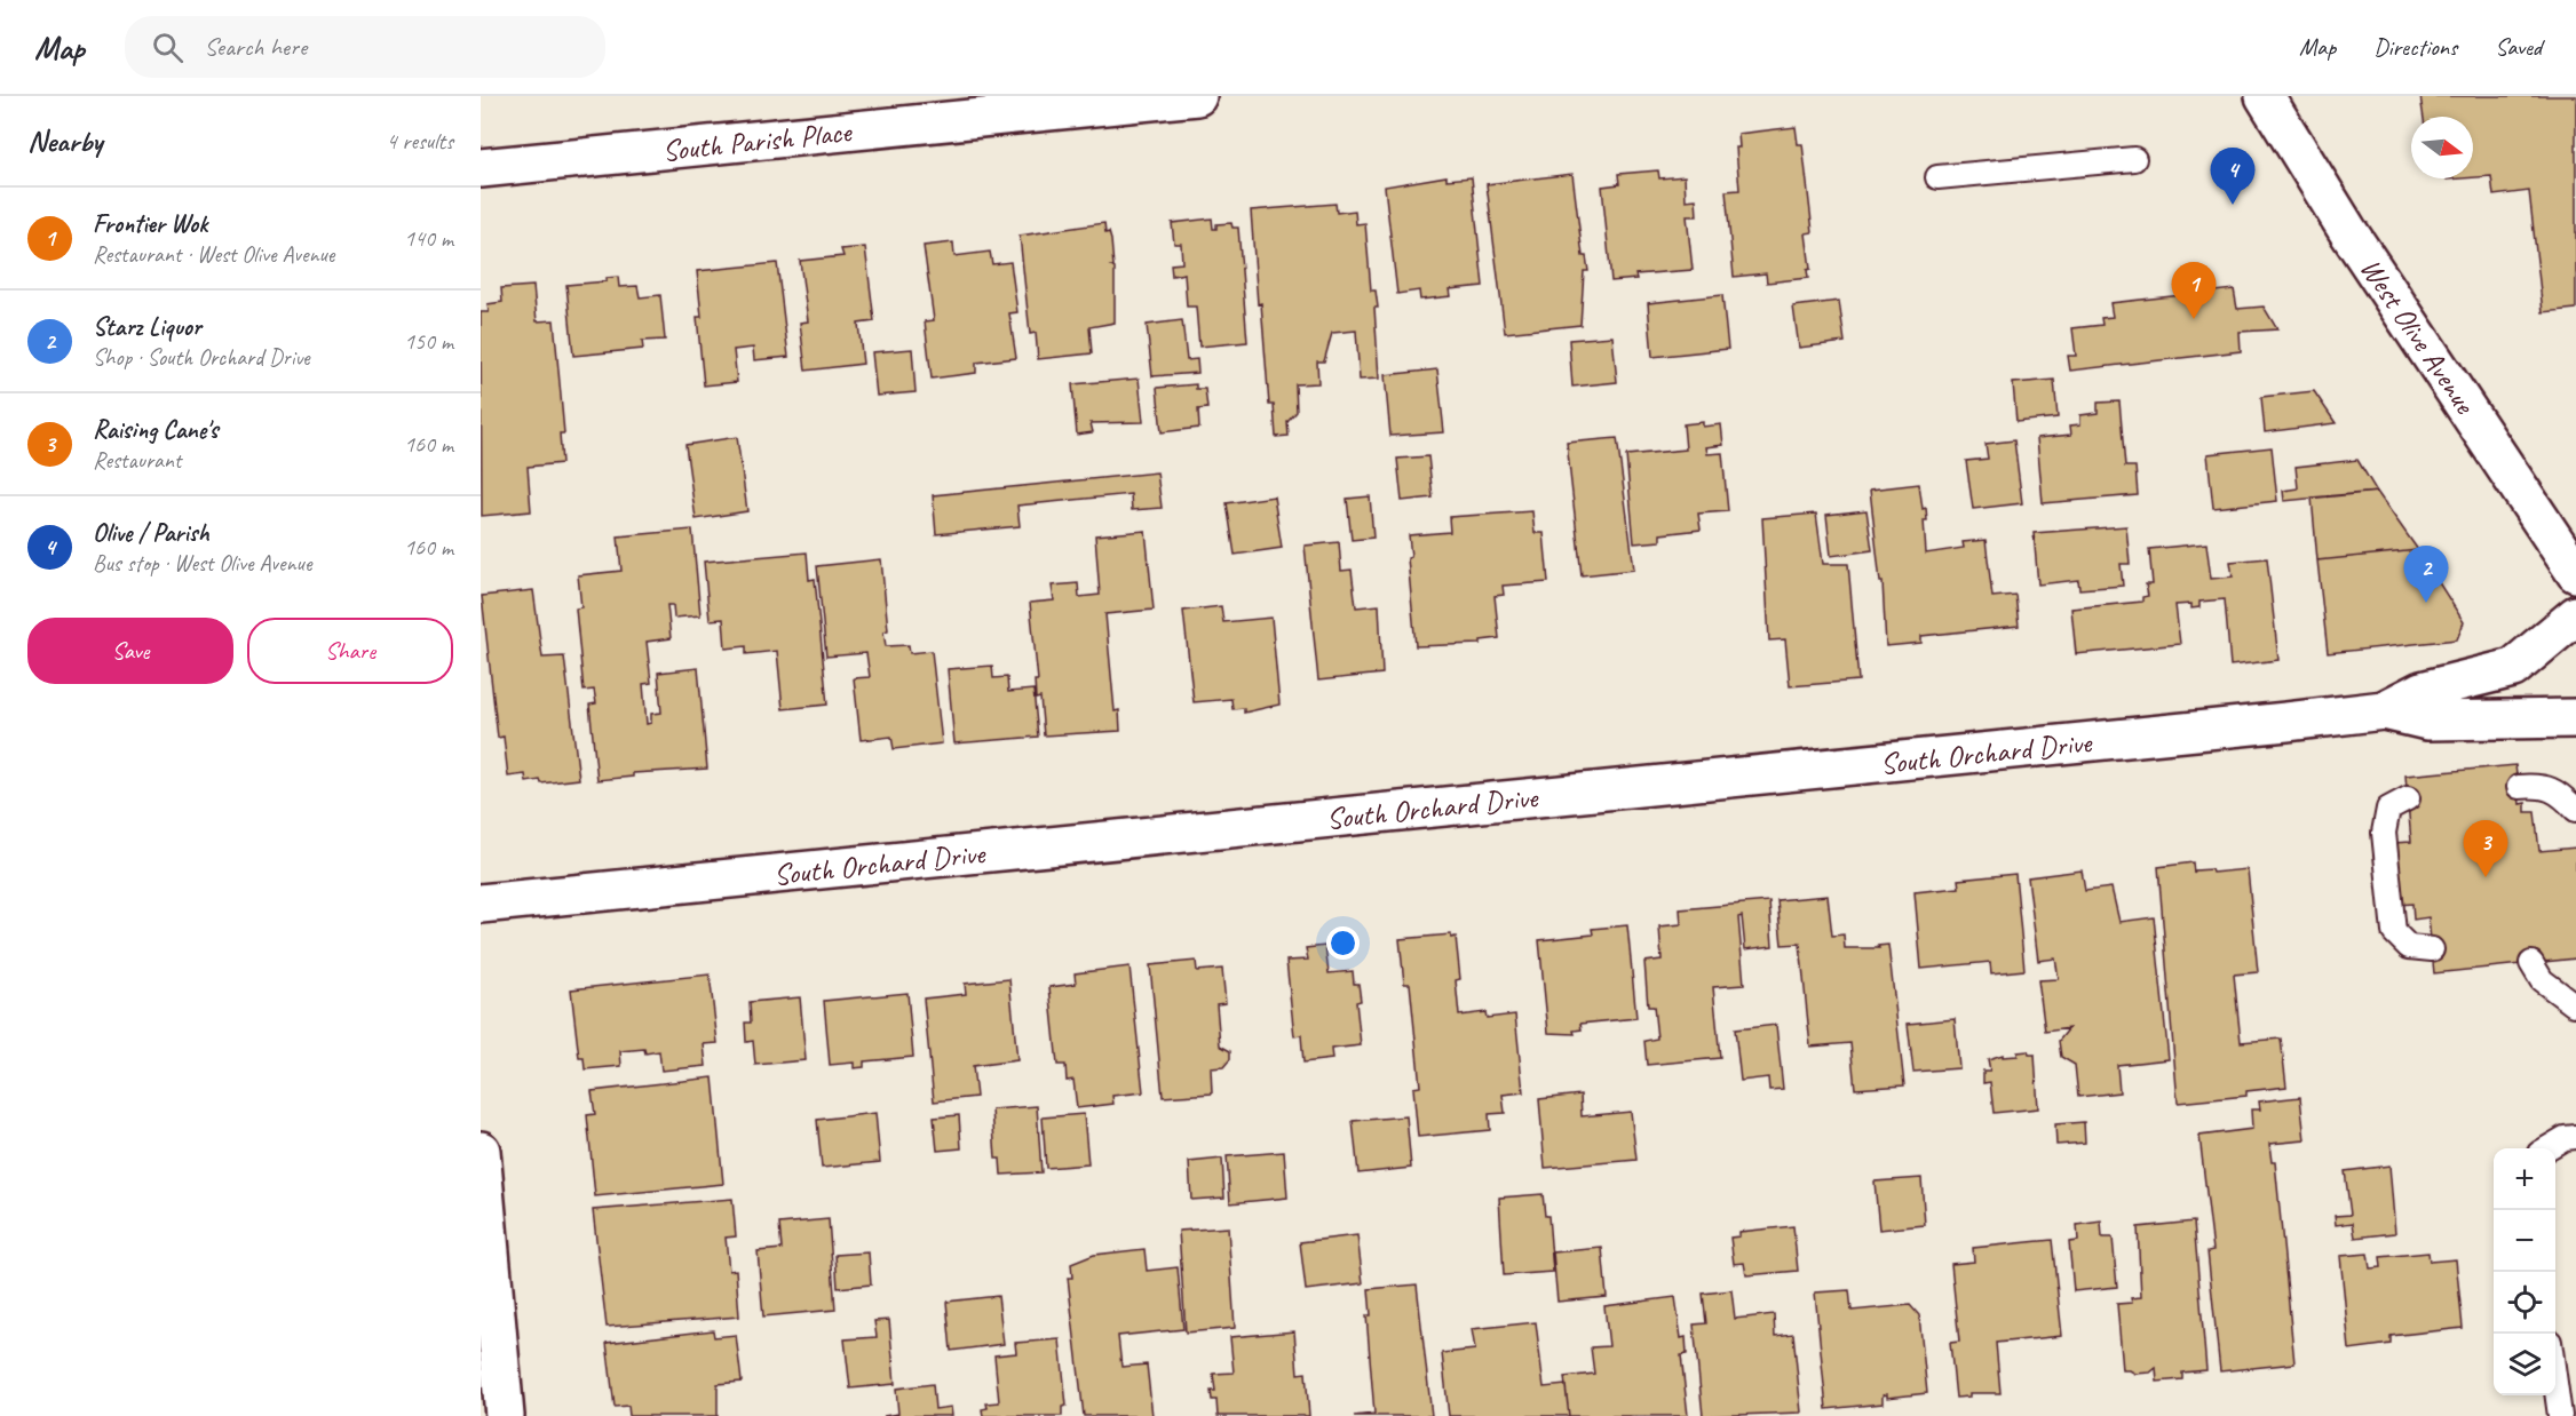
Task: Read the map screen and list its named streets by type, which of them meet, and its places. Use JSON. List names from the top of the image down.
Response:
{
  "streets": {
    "street": ["South Parish Place", "West Olive Avenue", "South Orchard Drive"]
  },
  "north": "right",
  "page": {
    "header": "Map",
    "search": "Search here",
    "nav": ["Map", "Directions", "Saved"],
    "heading": ["Nearby", "4 results"],
    "pins": [
      "4",
      "1",
      "2",
      "3"
    ],
    "list": [
      {
        "mark": "1",
        "name": "Frontier Wok",
        "note": "Restaurant · West Olive Avenue",
        "value": "140 m"
      },
      {
        "mark": "2",
        "name": "Starz Liquor",
        "note": "Shop · South Orchard Drive",
        "value": "150 m"
      },
      {
        "mark": "3",
        "name": "Raising Cane's",
        "note": "Restaurant",
        "value": "160 m"
      },
      {
        "mark": "4",
        "name": "Olive / Parish",
        "note": "Bus stop · West Olive Avenue",
        "value": "160 m"
      }
    ],
    "buttons": ["Save", "Share"],
    "map_buttons": ["+", "−"]
  }
}
